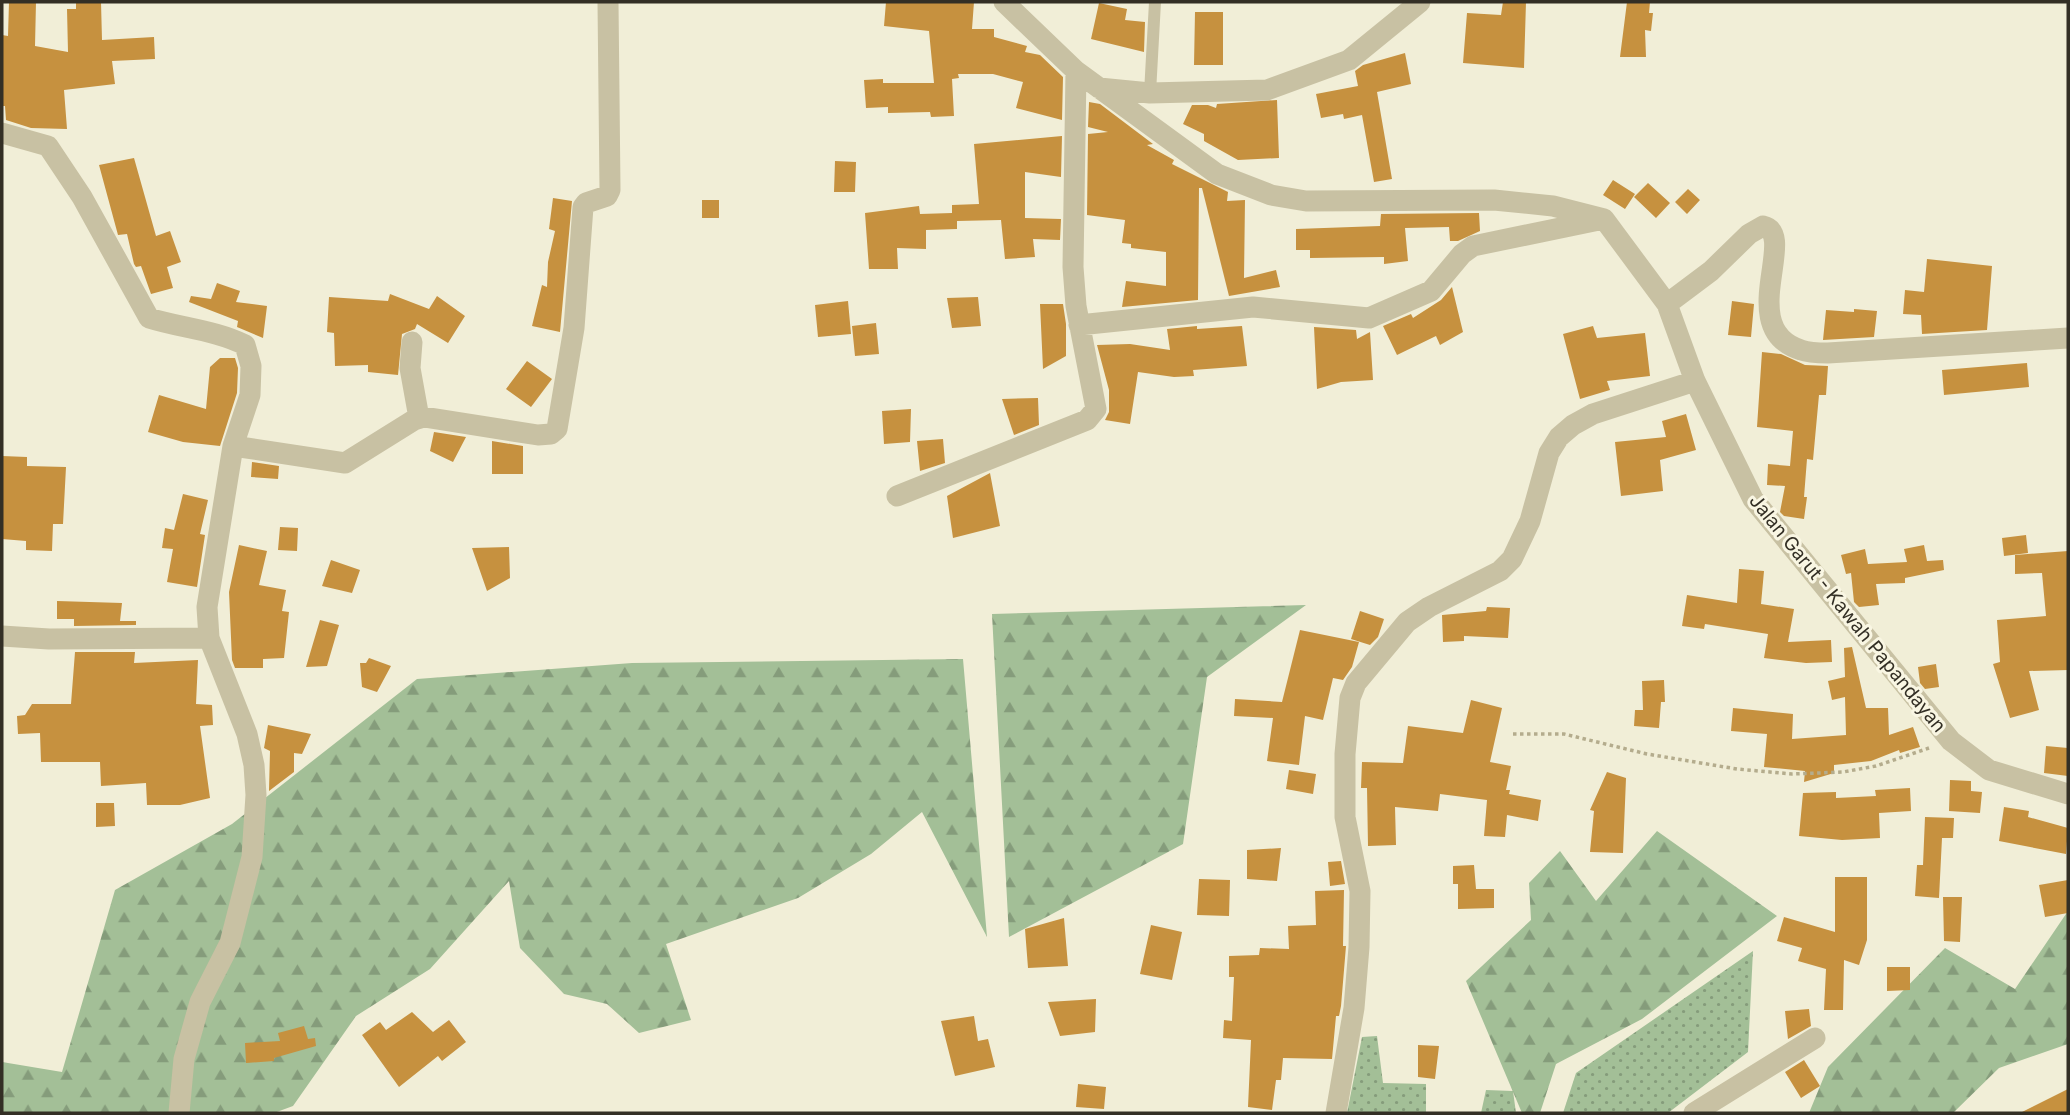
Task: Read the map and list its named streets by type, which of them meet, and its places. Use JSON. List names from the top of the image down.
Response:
{
  "streets": {
    "street": ["Jalan Garut - Kawah Papandayan"]
  }
}
